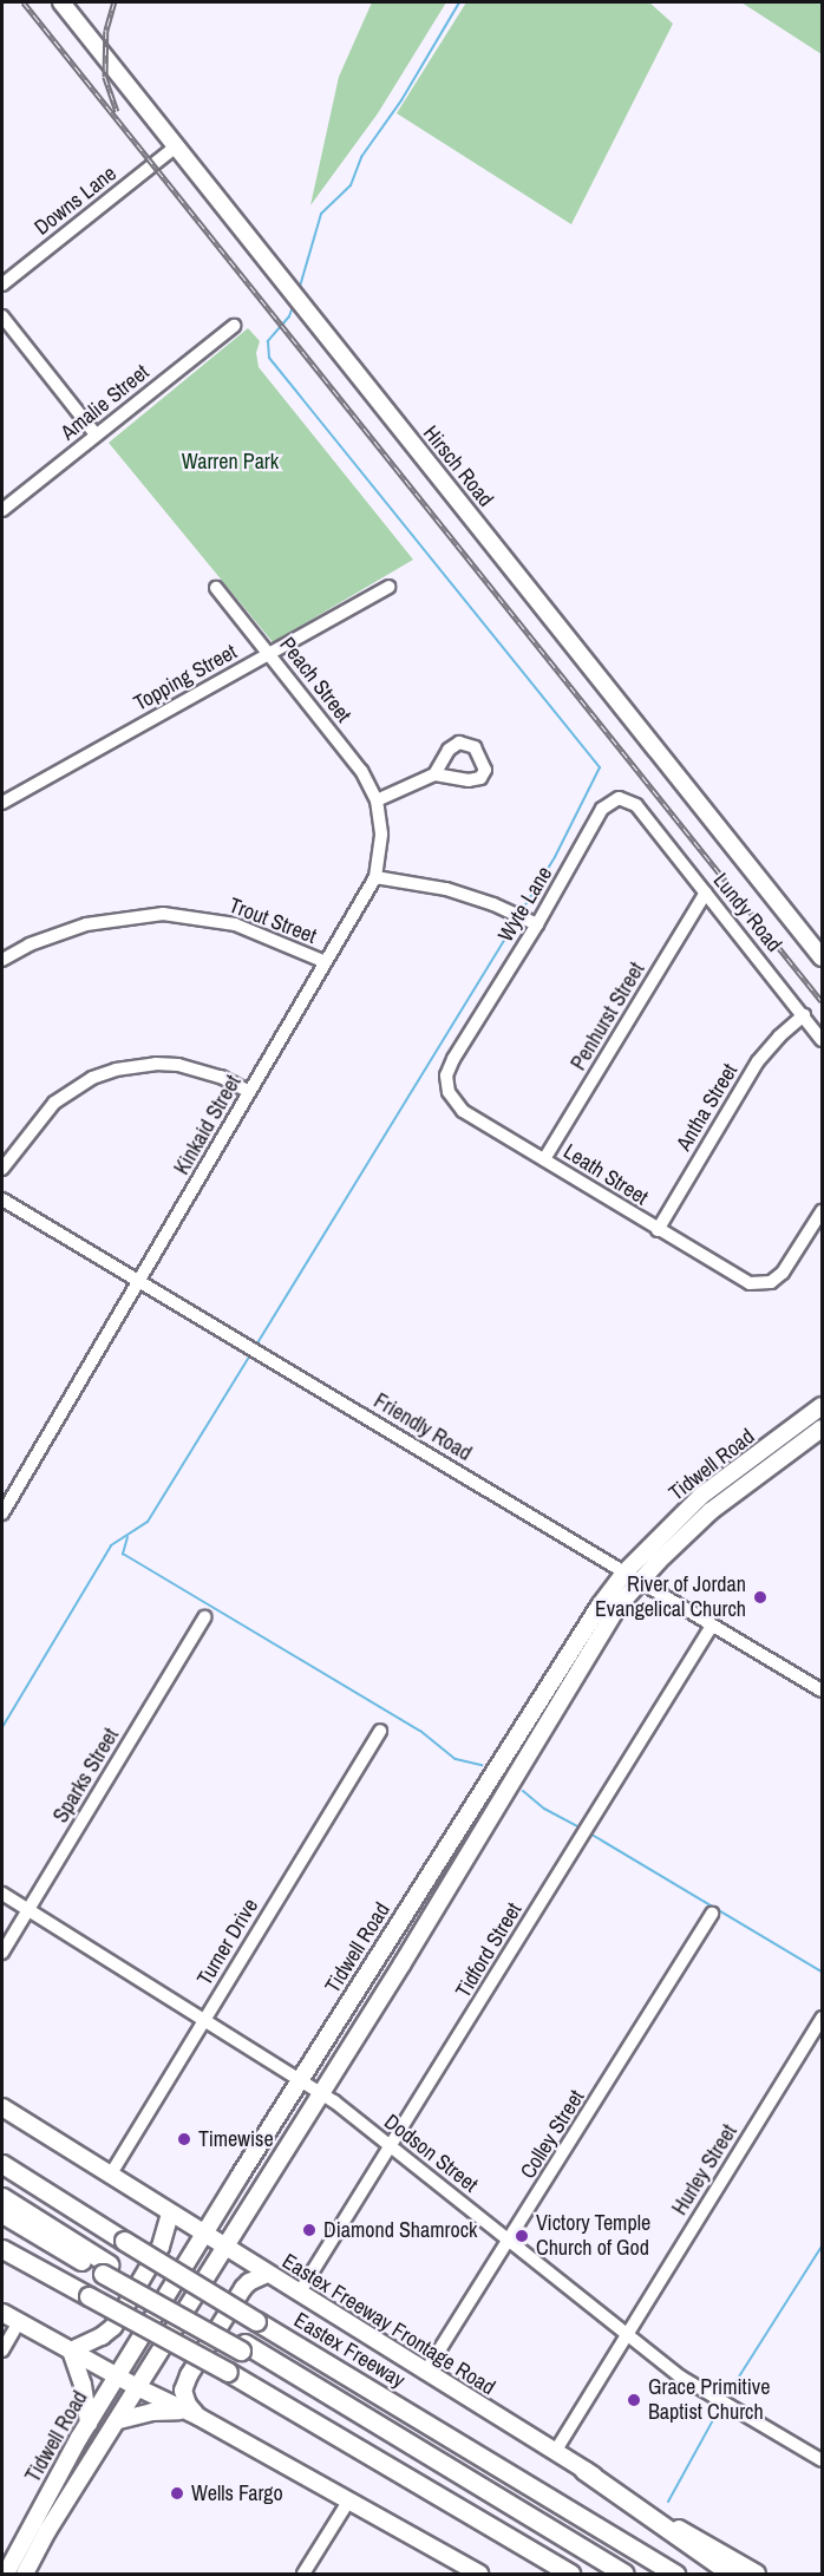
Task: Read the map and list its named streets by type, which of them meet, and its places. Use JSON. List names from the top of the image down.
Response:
{
  "streets": {
    "highway": ["Eastex Freeway"],
    "main road": ["Hirsch Road", "Tidwell Road", "Eastex Freeway Frontage Road"],
    "street": [
      "Downs Lane",
      "Amalie Street",
      "Topping Street",
      "Peach Street",
      "Wyte Lane",
      "Lundy Road",
      "Trout Street",
      "Penhurst Street",
      "Antha Street",
      "Kinkaid Street",
      "Leath Street",
      "Friendly Road",
      "Sparks Street",
      "Turner Drive",
      "Tidford Street",
      "Colley Street",
      "Dodson Street",
      "Hurley Street"
    ]
  },
  "crossings": [
    ["Downs Lane", "Hirsch Road"],
    ["Topping Street", "Peach Street"],
    ["Peach Street", "Kinkaid Street"],
    ["Wyte Lane", "Lundy Road"],
    ["Wyte Lane", "Leath Street"],
    ["Lundy Road", "Penhurst Street"],
    ["Lundy Road", "Antha Street"],
    ["Trout Street", "Kinkaid Street"],
    ["Penhurst Street", "Leath Street"],
    ["Antha Street", "Leath Street"],
    ["Kinkaid Street", "Friendly Road"],
    ["Friendly Road", "Tidwell Road"],
    ["Friendly Road", "Tidford Street"],
    ["Tidwell Road", "Dodson Street"],
    ["Tidwell Road", "Eastex Freeway Frontage Road"],
    ["Sparks Street", "Dodson Street"],
    ["Turner Drive", "Dodson Street"],
    ["Turner Drive", "Eastex Freeway Frontage Road"],
    ["Tidford Street", "Dodson Street"],
    ["Tidford Street", "Eastex Freeway Frontage Road"],
    ["Colley Street", "Dodson Street"],
    ["Colley Street", "Eastex Freeway Frontage Road"],
    ["Dodson Street", "Hurley Street"],
    ["Hurley Street", "Eastex Freeway Frontage Road"]
  ],
  "parks": ["Warren Park"],
  "places": [
    "River of Jordan Evangelical Church",
    "Timewise",
    "Diamond Shamrock",
    "Victory Temple Church of God",
    "Grace Primitive Baptist Church",
    "Wells Fargo"
  ]
}
